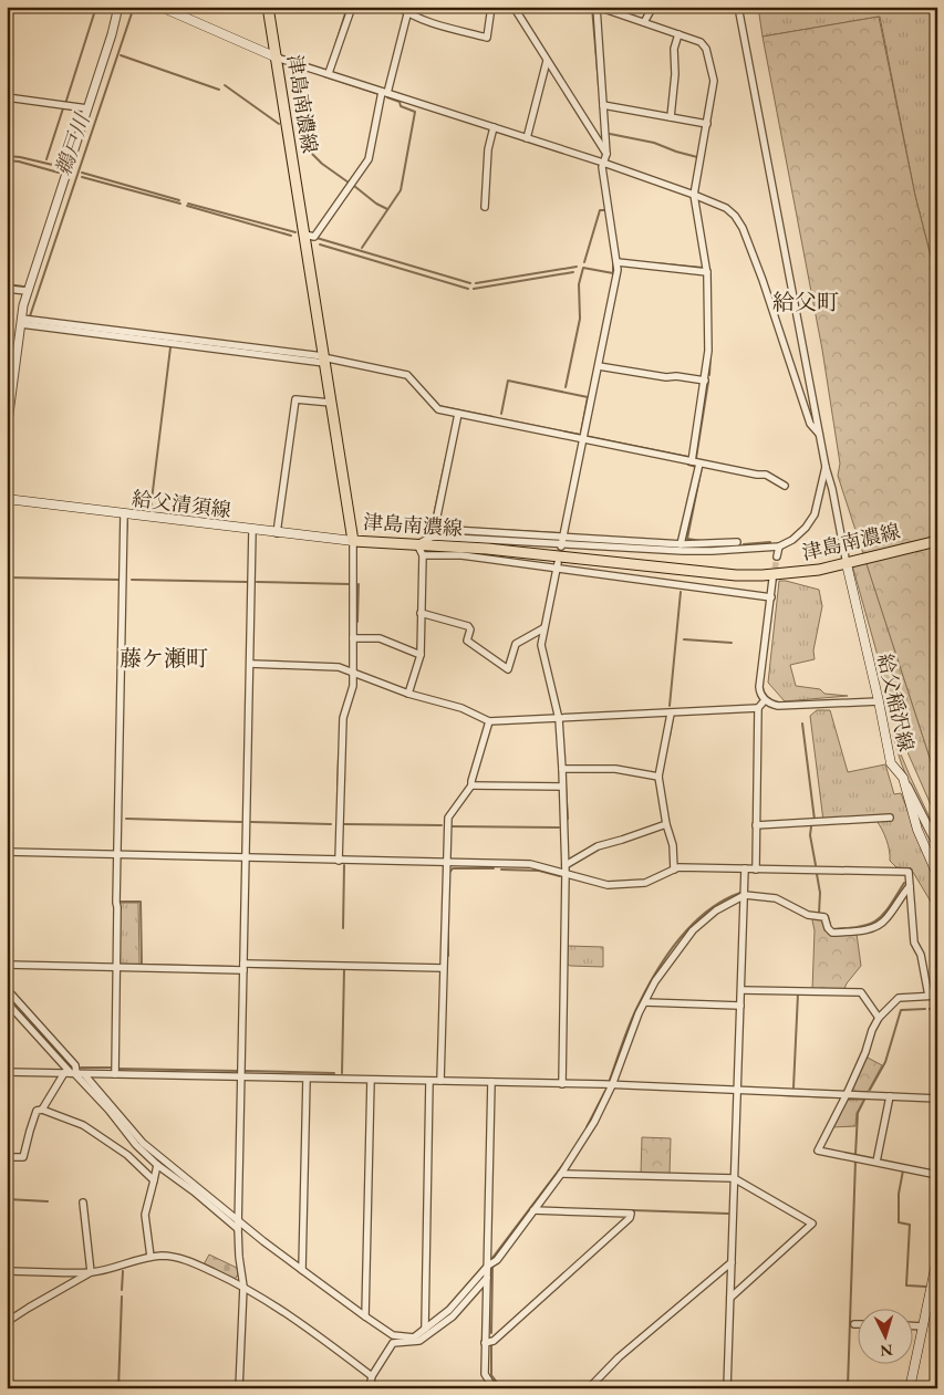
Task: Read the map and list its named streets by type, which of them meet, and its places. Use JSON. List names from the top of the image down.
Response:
{
  "streets": {
    "main road": ["津島南濃線", "給父清須線", "給父稲沢線"]
  },
  "crossings": [
    ["津島南濃線", "給父清須線"],
    ["津島南濃線", "給父稲沢線"]
  ],
  "districts": ["給父町", "藤ケ瀬町"],
  "water": ["鵜戸川"],
  "north": "bottom"
}
